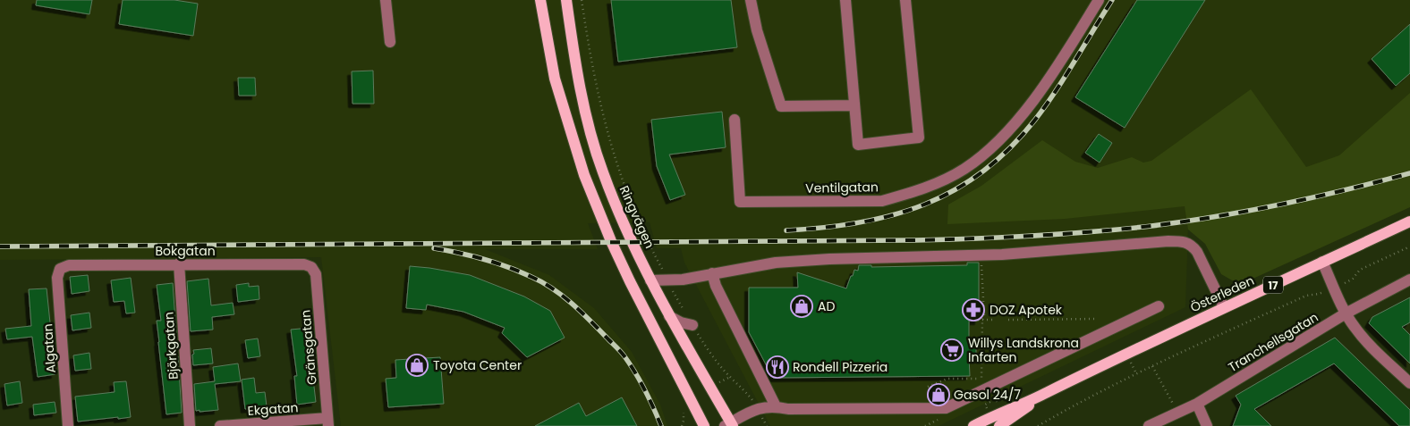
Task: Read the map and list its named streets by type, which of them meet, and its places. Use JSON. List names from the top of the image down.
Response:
{
  "streets": {
    "main road": ["Ringvägen", "17", "Österleden"],
    "street": [
      "Ventilgatan",
      "Bokgatan",
      "Tranchellsgatan",
      "Björkgatan",
      "Gränsgatan",
      "Algatan",
      "Ekgatan"
    ]
  },
  "crossings": [
    ["Bokgatan", "Björkgatan"],
    ["Bokgatan", "Gränsgatan"],
    ["Bokgatan", "Algatan"],
    ["Gränsgatan", "Ekgatan"]
  ],
  "places": {
    "shop": ["AD", "Toyota Center", "Gasol 24/7"],
    "pharmacy": ["DOZ Apotek"],
    "supermarket": ["Willys Landskrona Infarten"],
    "restaurant": ["Rondell Pizzeria"]
  }
}
